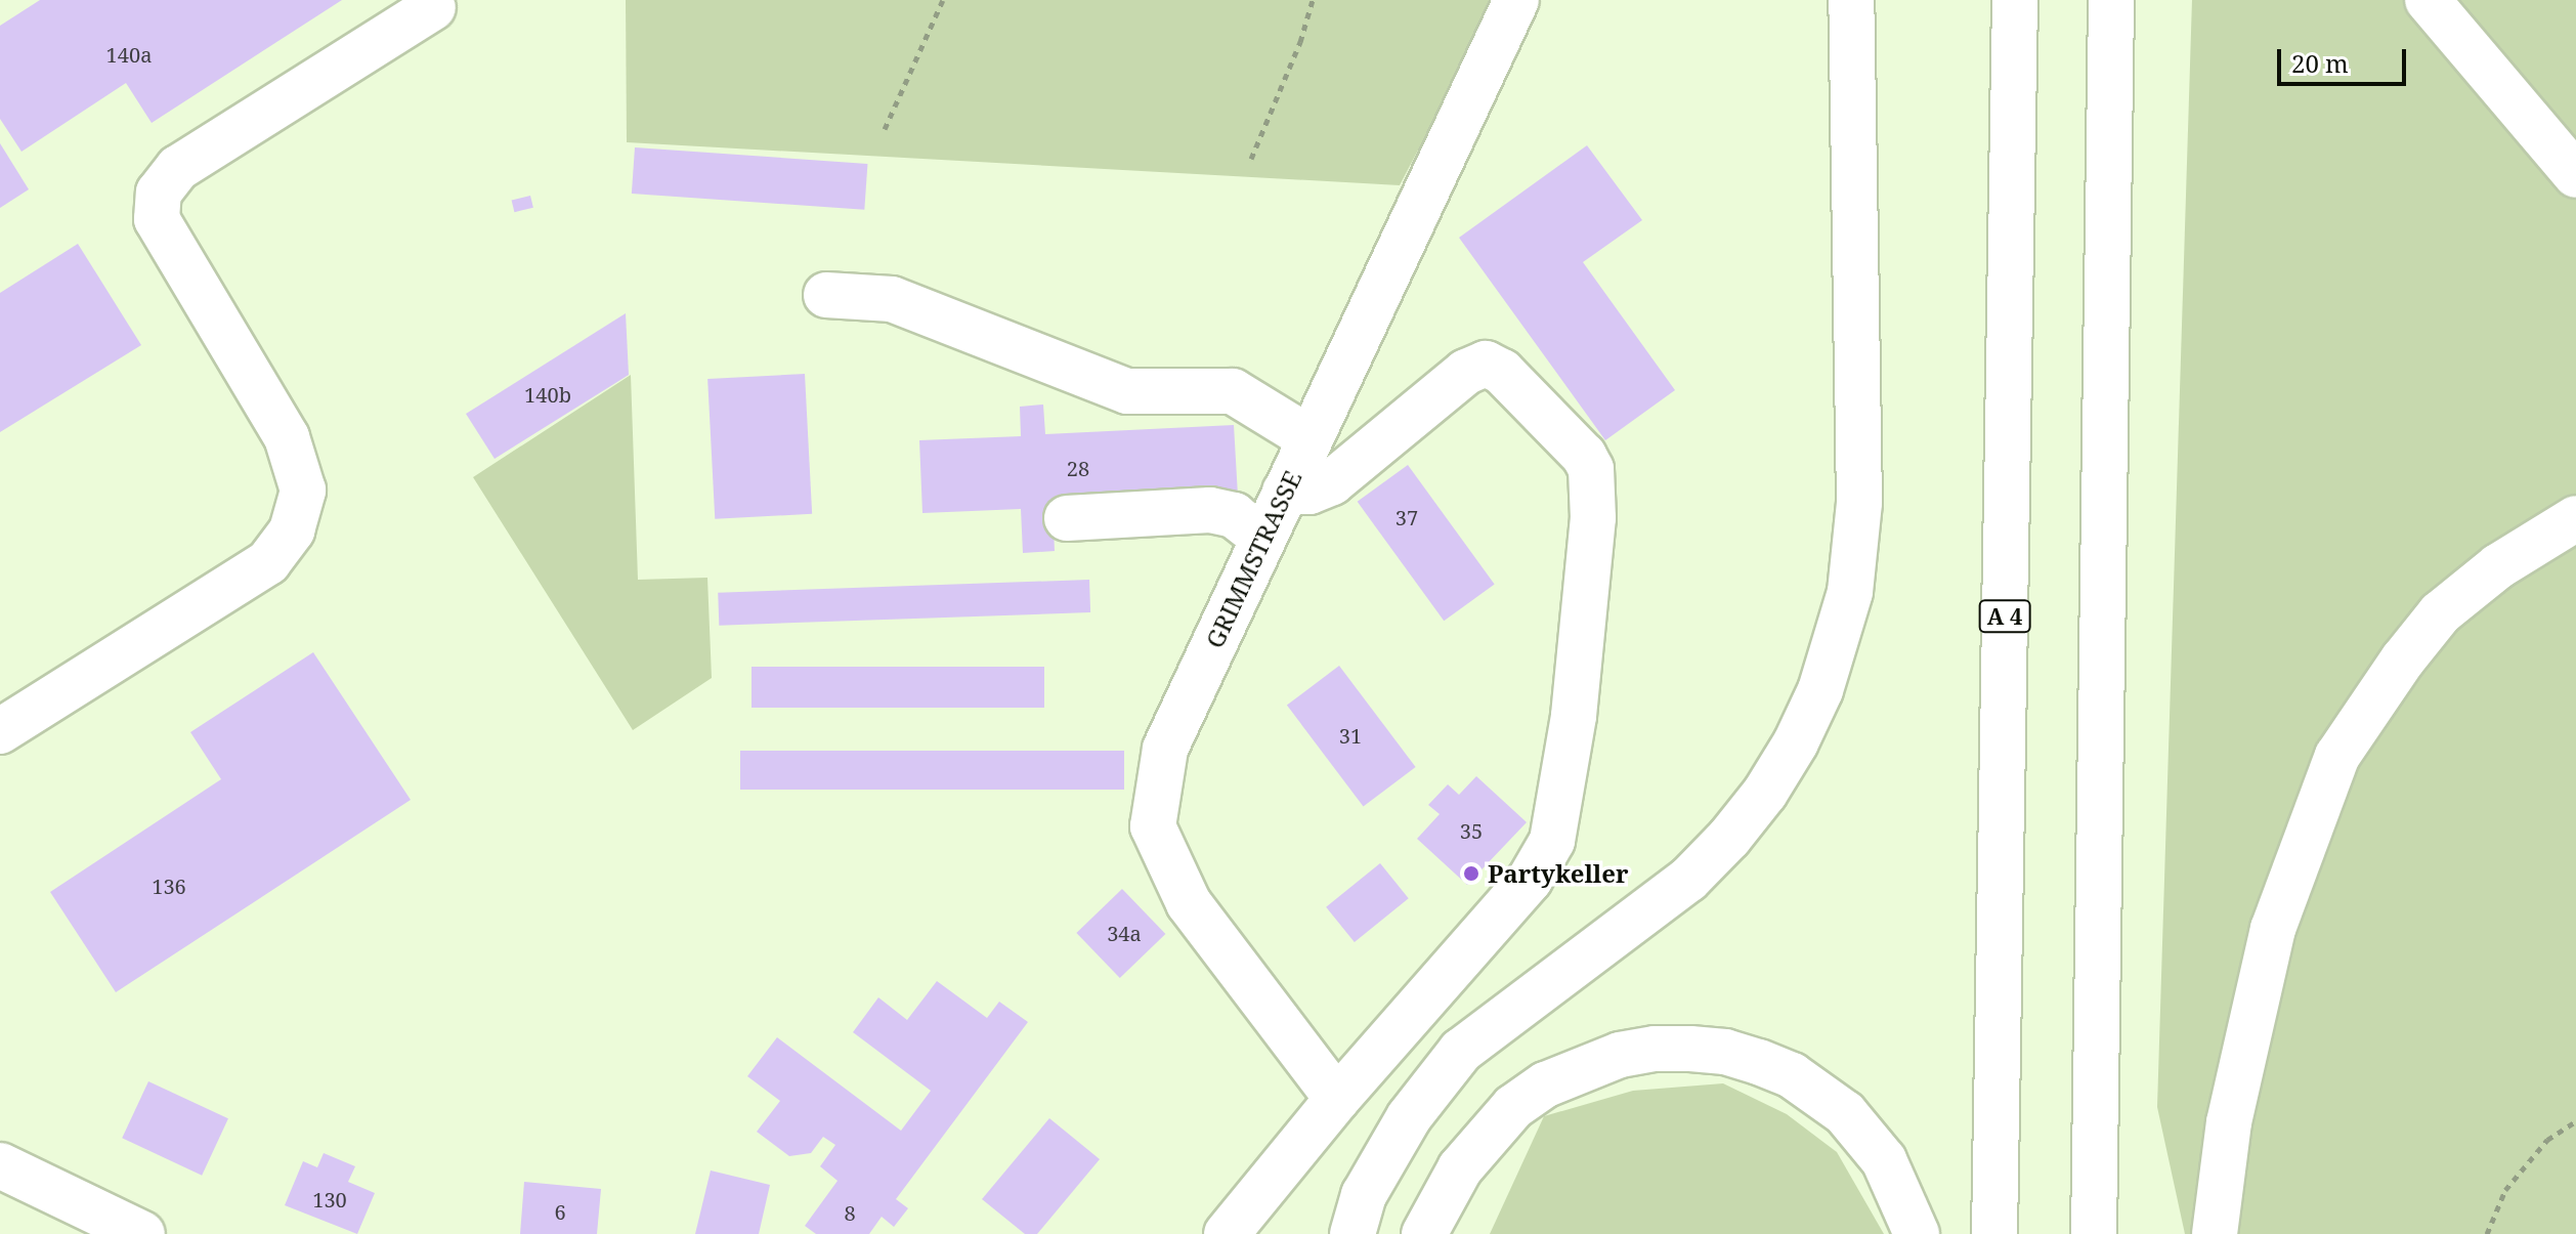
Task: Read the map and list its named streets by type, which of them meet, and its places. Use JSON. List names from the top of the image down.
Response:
{
  "streets": {
    "main road": ["GRIMMSTRASSE", "A 4"]
  },
  "places": ["Partykeller"],
  "house_numbers": [
    "140a",
    "140b",
    "28",
    "37",
    "31",
    "35",
    "136",
    "34a",
    "130",
    "6",
    "8"
  ],
  "scale_bar": "20 m"
}
